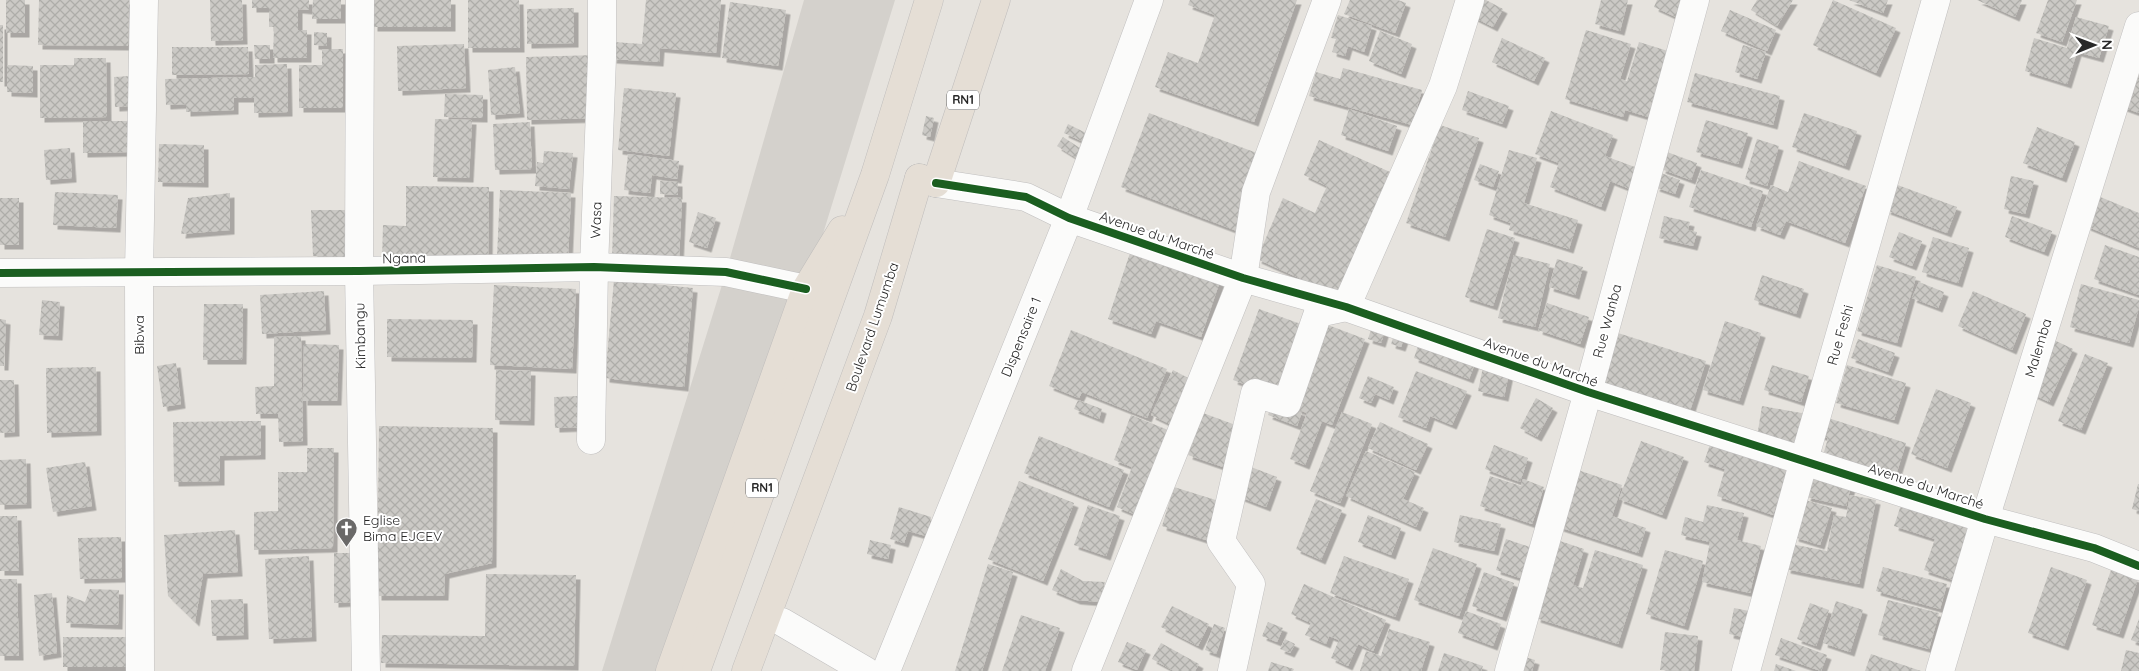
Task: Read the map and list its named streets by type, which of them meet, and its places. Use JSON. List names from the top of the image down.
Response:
{
  "streets": {
    "highway": ["RN1", "Boulevard Lumumba"],
    "street": [
      "Wasa",
      "Avenue du Marché",
      "Ngana",
      "Rue Wanba",
      "Bibwa",
      "Rue Feshi",
      "Kimbangu",
      "Dispensaire 1",
      "Malemba"
    ]
  },
  "crossings": [
    ["Wasa", "Ngana"],
    ["Avenue du Marché", "Rue Wanba"],
    ["Avenue du Marché", "Boulevard Lumumba"],
    ["Avenue du Marché", "Rue Feshi"],
    ["Avenue du Marché", "Dispensaire 1"],
    ["Avenue du Marché", "Malemba"],
    ["Ngana", "Bibwa"],
    ["Ngana", "Kimbangu"]
  ],
  "places": {
    "church": ["Eglise Bima EJCEV"]
  },
  "north": "right"
}
